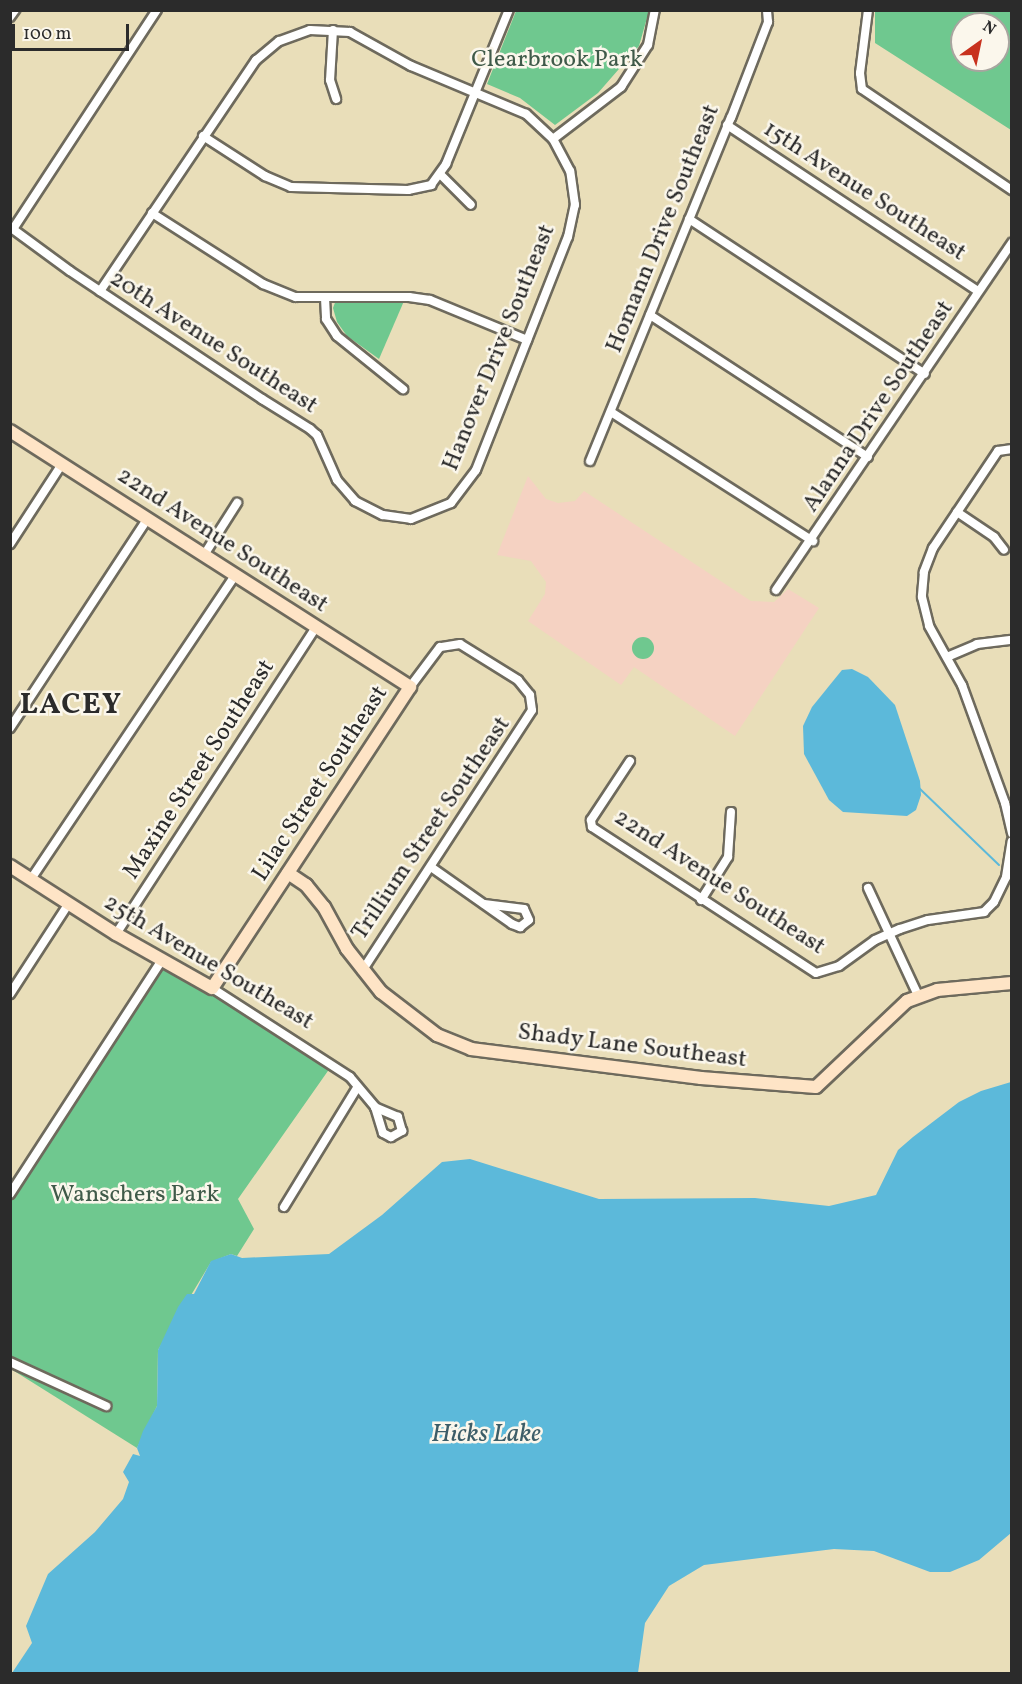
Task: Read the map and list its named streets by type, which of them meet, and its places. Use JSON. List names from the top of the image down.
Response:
{
  "streets": {
    "street": [
      "15th Avenue Southeast",
      "Homann Drive Southeast",
      "20th Avenue Southeast",
      "Hanover Drive Southeast",
      "Alanna Drive Southeast",
      "22nd Avenue Southeast",
      "Maxine Street Southeast",
      "Lilac Street Southeast",
      "Trillium Street Southeast",
      "25th Avenue Southeast",
      "Shady Lane Southeast"
    ]
  },
  "crossings": [
    ["15th Avenue Southeast", "Homann Drive Southeast"],
    ["15th Avenue Southeast", "Alanna Drive Southeast"],
    ["20th Avenue Southeast", "Hanover Drive Southeast"],
    ["22nd Avenue Southeast", "Maxine Street Southeast"],
    ["22nd Avenue Southeast", "Lilac Street Southeast"],
    ["Maxine Street Southeast", "25th Avenue Southeast"],
    ["Lilac Street Southeast", "Trillium Street Southeast"],
    ["Lilac Street Southeast", "25th Avenue Southeast"],
    ["Lilac Street Southeast", "Shady Lane Southeast"],
    ["Trillium Street Southeast", "Shady Lane Southeast"]
  ],
  "districts": ["LACEY"],
  "water": ["Hicks Lake"],
  "parks": ["Clearbrook Park", "Wanschers Park"],
  "scale_bar": "100 m",
  "north": "top right"
}
